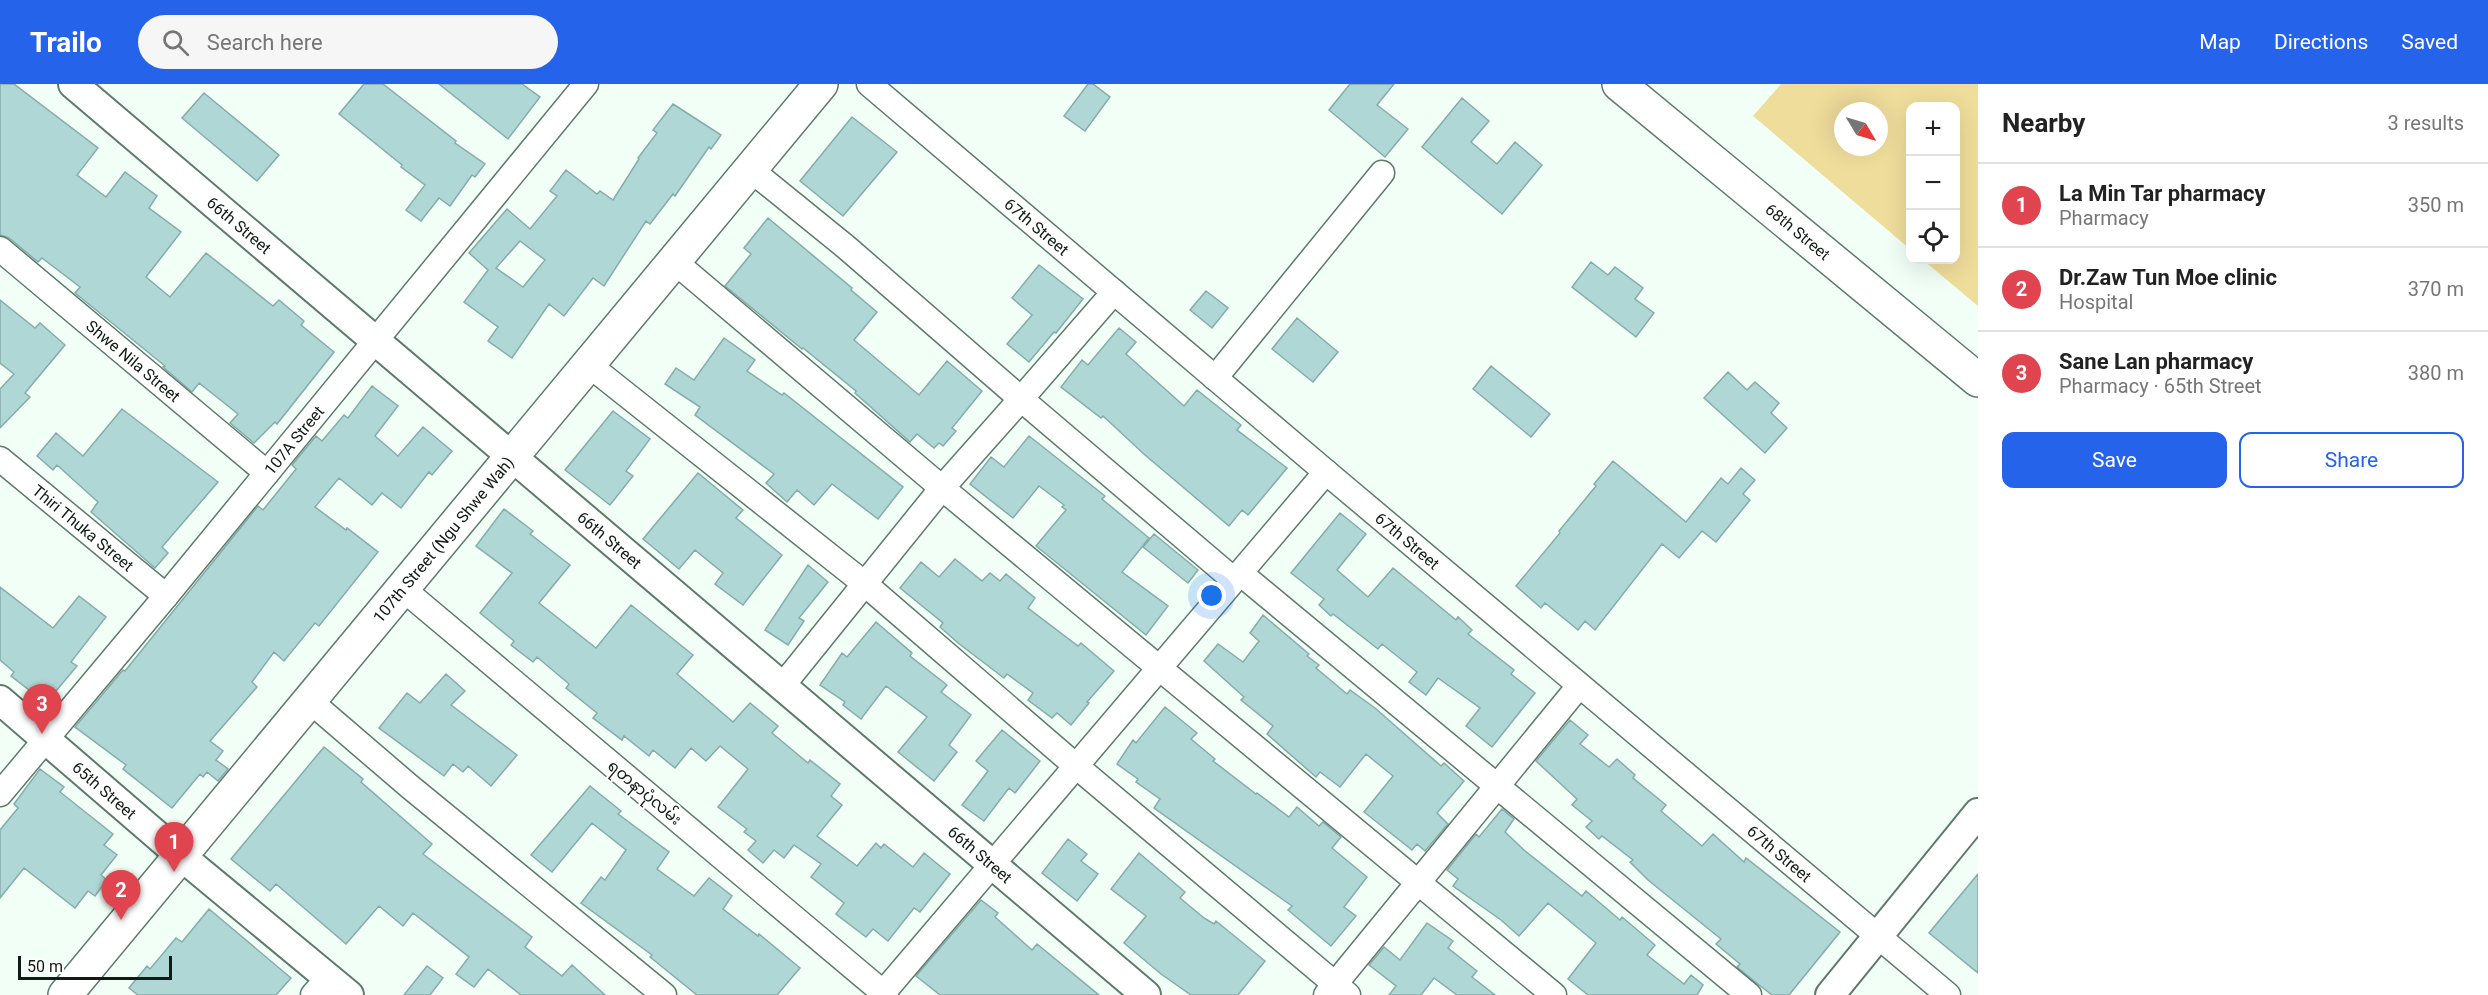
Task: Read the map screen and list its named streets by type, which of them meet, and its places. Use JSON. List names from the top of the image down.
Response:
{
  "streets": {
    "main road": ["68th Street", "107th Street (Ngu Shwe Wah)"],
    "street": [
      "66th Street",
      "67th Street",
      "Shwe Nila Street",
      "107A Street",
      "Thiri Thuka Street",
      "65th Street",
      "ရတနာပုံလမ်း"
    ]
  },
  "crossings": [
    ["66th Street", "107A Street"],
    ["66th Street", "107th Street (Ngu Shwe Wah)"],
    ["Shwe Nila Street", "107A Street"],
    ["107A Street", "Thiri Thuka Street"],
    ["107A Street", "65th Street"],
    ["107th Street (Ngu Shwe Wah)", "65th Street"],
    ["107th Street (Ngu Shwe Wah)", "ရတနာပုံလမ်း"]
  ],
  "scale_bar": "50 m",
  "north": "bottom right",
  "page": {
    "header": "Trailo",
    "search": "Search here",
    "nav": ["Map", "Directions", "Saved"],
    "heading": ["Nearby", "3 results"],
    "map_buttons": ["+", "−"],
    "list": [
      {
        "mark": "1",
        "name": "La Min Tar pharmacy",
        "note": "Pharmacy",
        "value": "350 m"
      },
      {
        "mark": "2",
        "name": "Dr.Zaw Tun Moe clinic",
        "note": "Hospital",
        "value": "370 m"
      },
      {
        "mark": "3",
        "name": "Sane Lan pharmacy",
        "note": "Pharmacy · 65th Street",
        "value": "380 m"
      }
    ],
    "buttons": ["Save", "Share"],
    "pins": ["3", "1", "2"],
    "scale": "50 m"
  }
}
